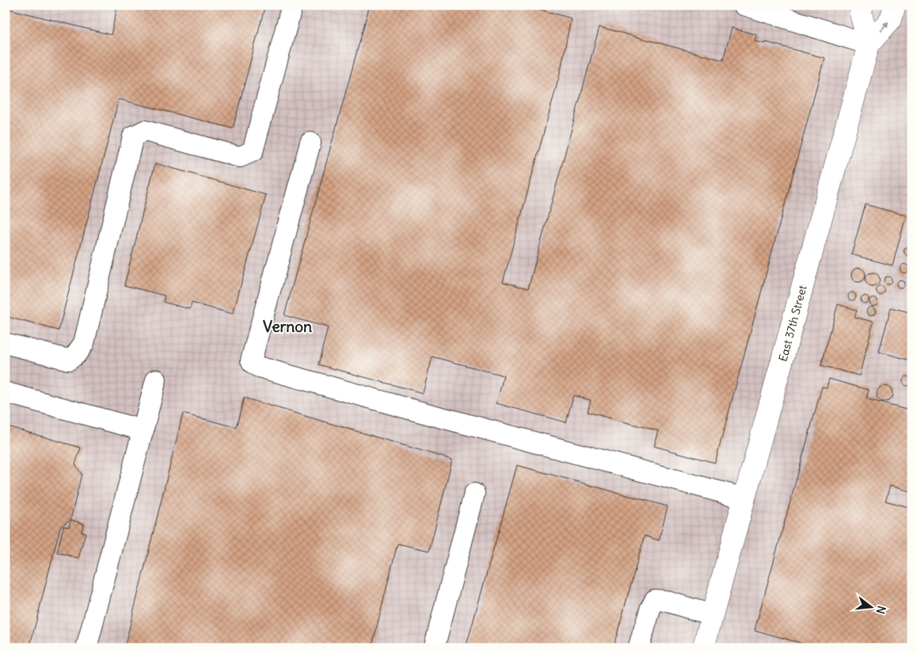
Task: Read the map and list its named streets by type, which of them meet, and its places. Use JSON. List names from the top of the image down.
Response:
{
  "streets": {
    "main road": ["East 37th Street"]
  },
  "districts": ["Vernon"],
  "north": "right"
}
